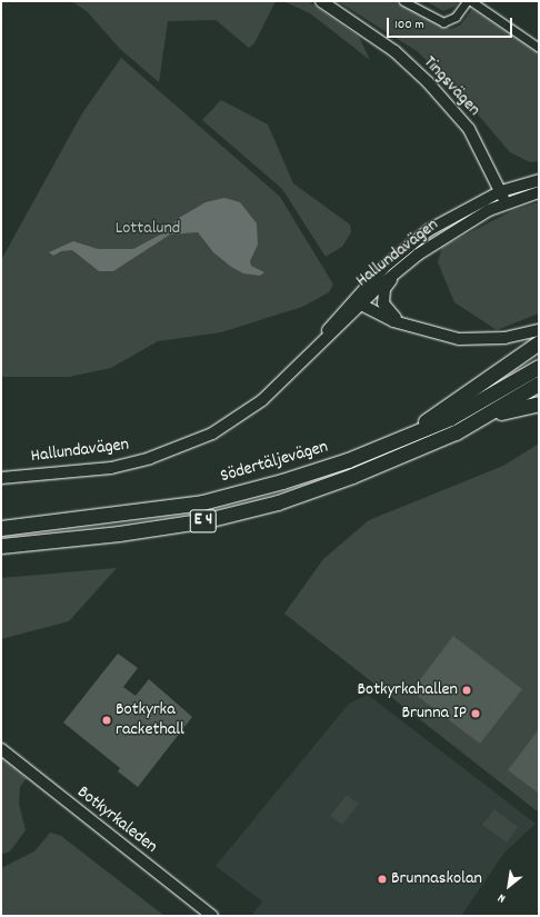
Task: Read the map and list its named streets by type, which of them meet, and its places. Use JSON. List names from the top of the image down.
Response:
{
  "streets": {
    "highway": ["Södertäljevägen", "E 4"],
    "main road": ["Tingsvägen", "Hallundavägen", "Botkyrkaleden"]
  },
  "crossings": [
    ["Tingsvägen", "Hallundavägen"],
    ["Södertäljevägen", "E 4"]
  ],
  "parks": ["Lottalund"],
  "places": [
    "Botkyrkahallen",
    "Brunna IP",
    "Botkyrka rackethall",
    "Brunnaskolan"
  ],
  "scale_bar": "100 m",
  "north": "bottom left"
}
